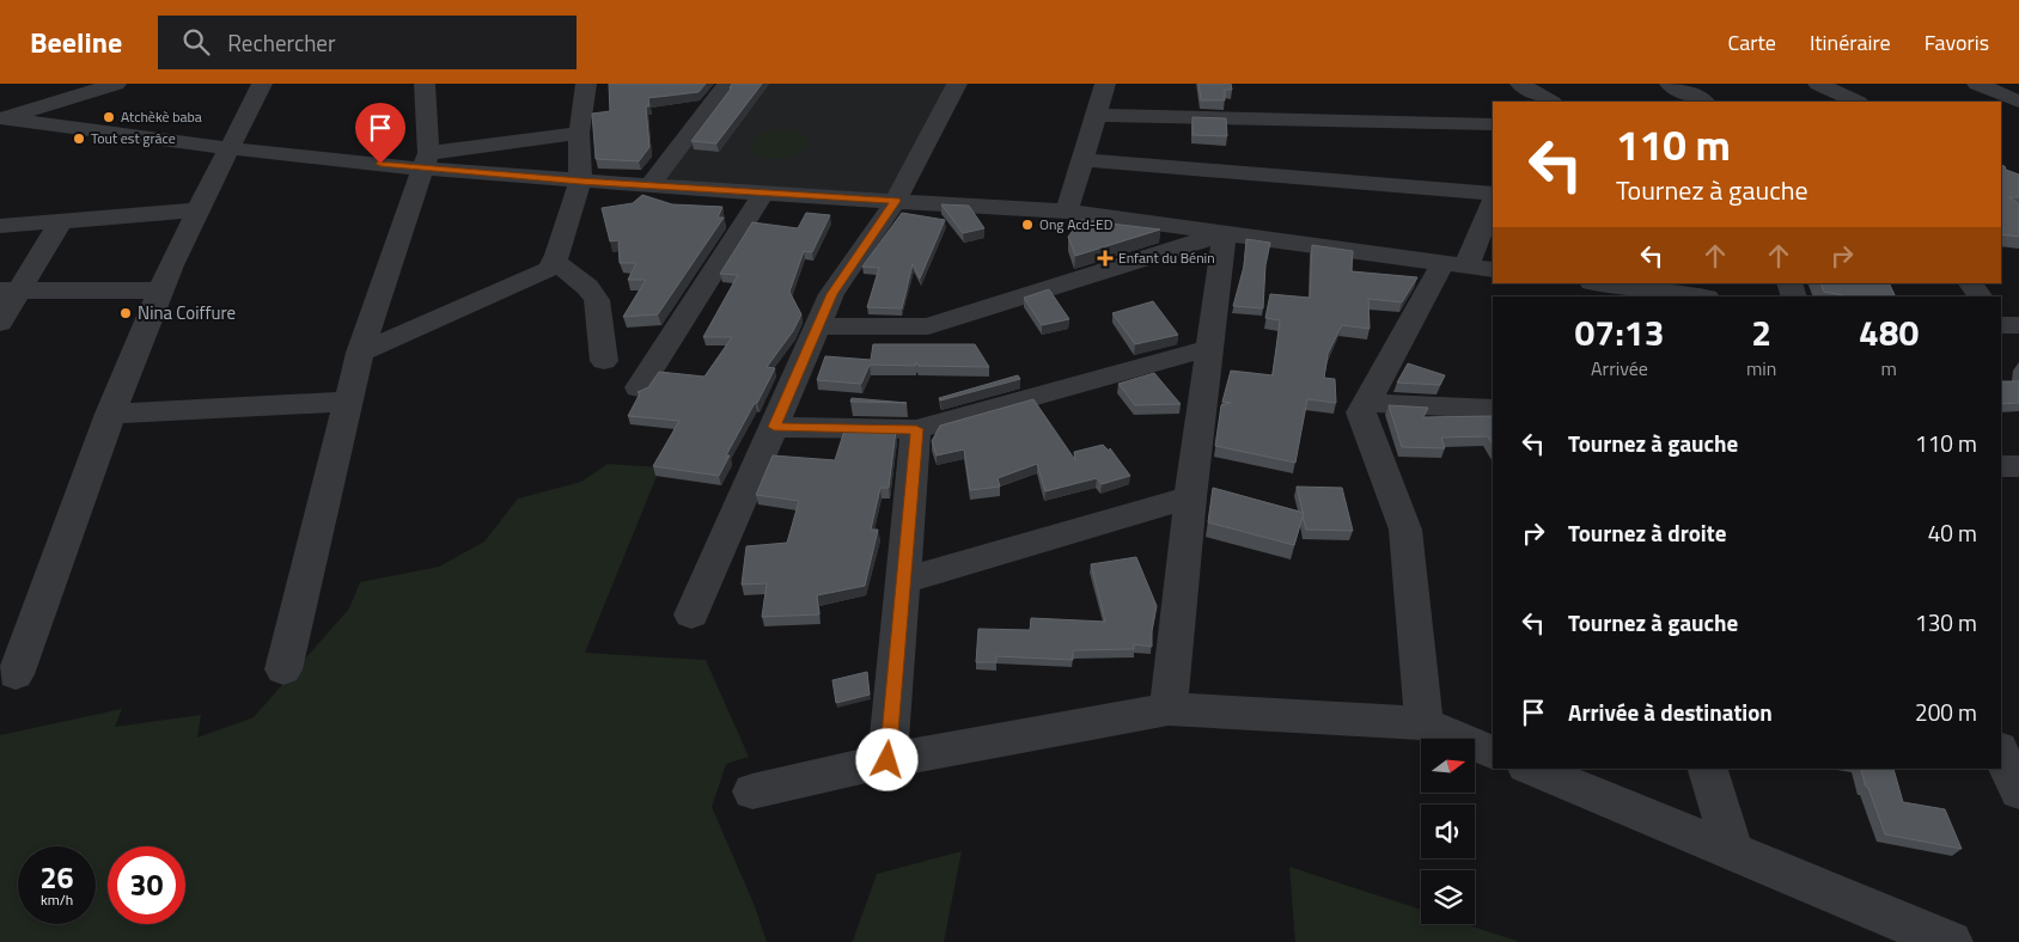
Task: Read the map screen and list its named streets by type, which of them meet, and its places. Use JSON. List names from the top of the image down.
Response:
{
  "places": {
    "other": [
      "Atchèkè baba",
      "Tout est grâce",
      "Ong Acd-ED",
      "Nina Coiffure"
    ],
    "health": ["Enfant du Bénin"]
  },
  "north": "right",
  "page": {
    "header": "Beeline",
    "search": "Rechercher",
    "nav": ["Carte", "Itinéraire", "Favoris"],
    "turn": ["110 m", "Tournez à gauche"],
    "eta": [
      "07:13",
      "Arrivée",
      "2",
      "min",
      "480",
      "m"
    ],
    "list": [
      {
        "name": "Tournez à gauche",
        "value": "110 m"
      },
      {
        "name": "Tournez à droite",
        "value": "40 m"
      },
      {
        "name": "Tournez à gauche",
        "value": "130 m"
      },
      {
        "name": "Arrivée à destination",
        "value": "200 m"
      }
    ],
    "speed": "26 km/h",
    "limit": "30"
  }
}
